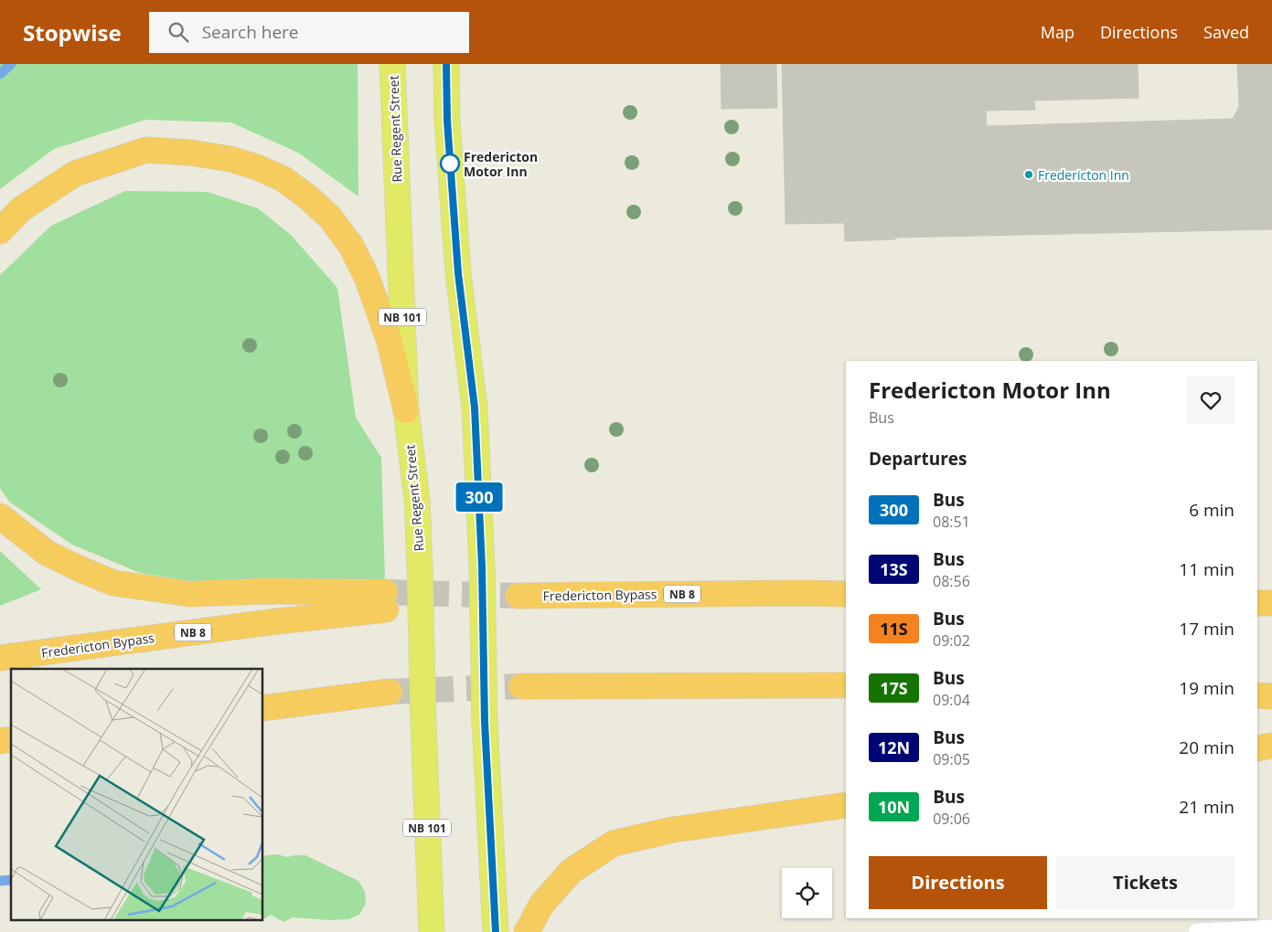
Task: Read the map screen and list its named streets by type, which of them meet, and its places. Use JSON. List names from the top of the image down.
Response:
{
  "streets": {
    "highway": ["NB 8", "Fredericton Bypass"],
    "main road": ["Rue Regent Street", "NB 101"]
  },
  "places": ["Fredericton Motor Inn", "Fredericton Inn"],
  "lines": ["bus line 300"],
  "page": {
    "header": "Stopwise",
    "search": "Search here",
    "nav": ["Map", "Directions", "Saved"],
    "on_map": "300",
    "heading": [
      ["Fredericton Motor Inn", "Bus"],
      "Departures"
    ],
    "list": [
      {
        "mark": "300",
        "name": "Bus",
        "note": "08:51",
        "value": "6 min"
      },
      {
        "mark": "13S",
        "name": "Bus",
        "note": "08:56",
        "value": "11 min"
      },
      {
        "mark": "11S",
        "name": "Bus",
        "note": "09:02",
        "value": "17 min"
      },
      {
        "mark": "17S",
        "name": "Bus",
        "note": "09:04",
        "value": "19 min"
      },
      {
        "mark": "12N",
        "name": "Bus",
        "note": "09:05",
        "value": "20 min"
      },
      {
        "mark": "10N",
        "name": "Bus",
        "note": "09:06",
        "value": "21 min"
      }
    ],
    "buttons": ["Directions", "Tickets"]
  }
}
